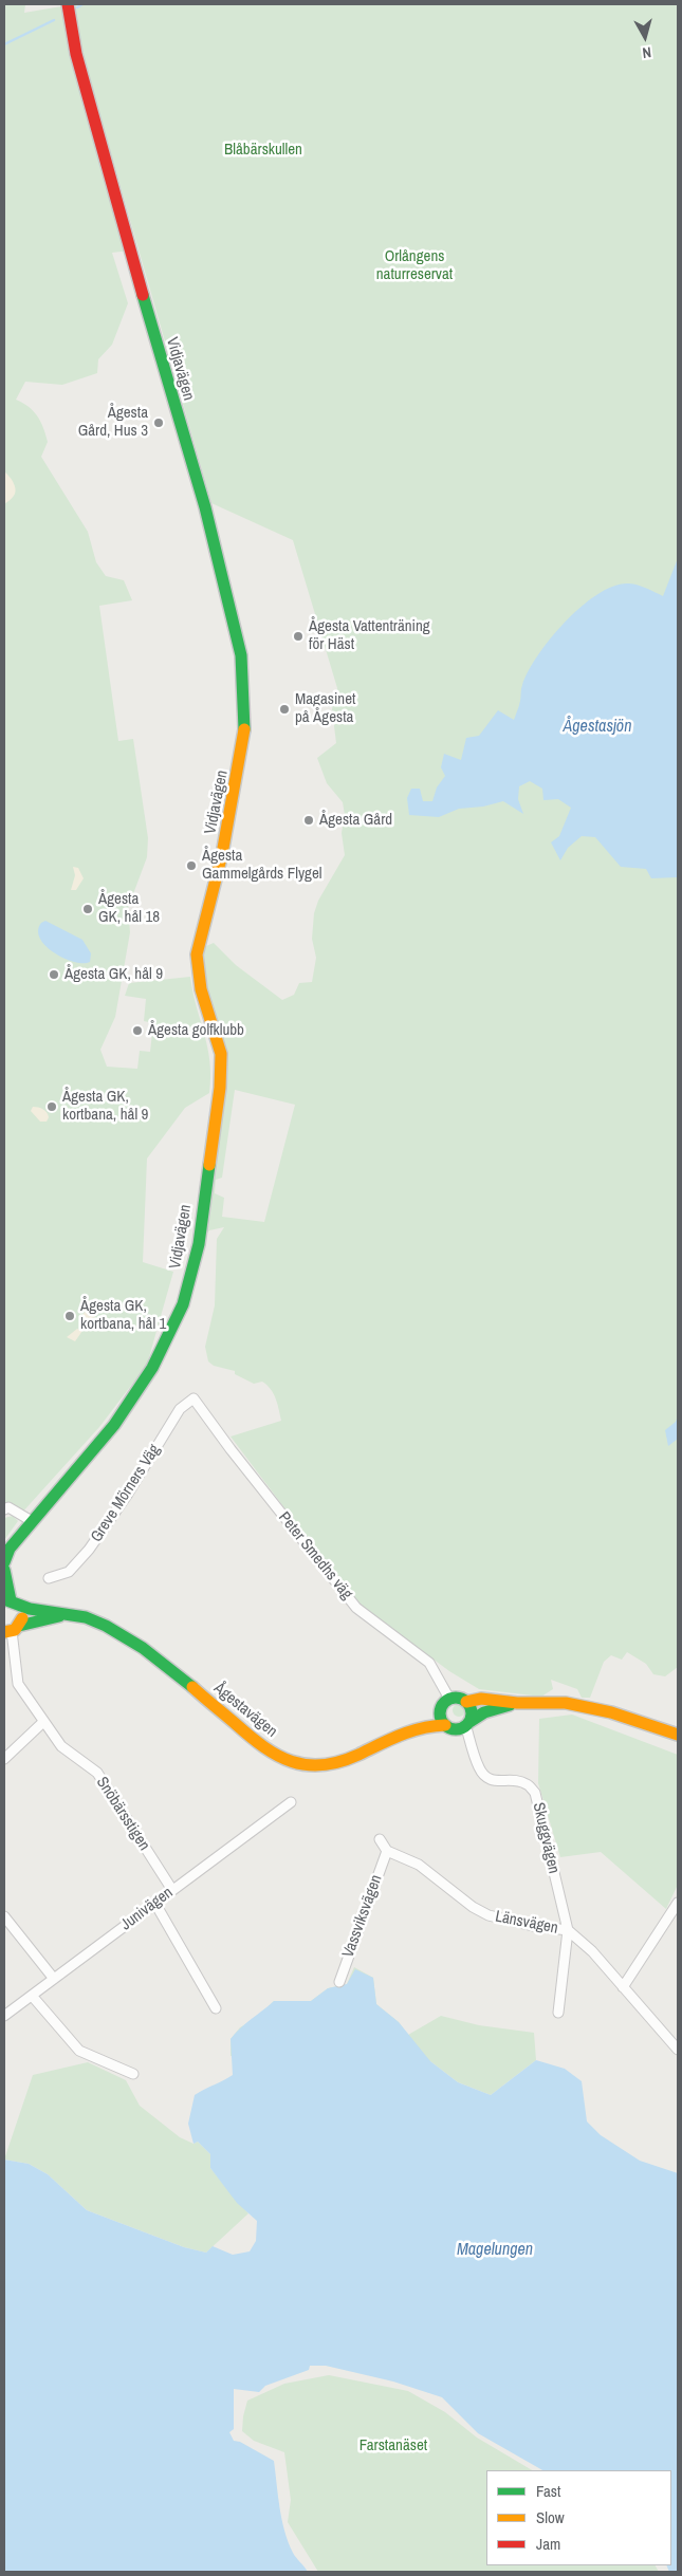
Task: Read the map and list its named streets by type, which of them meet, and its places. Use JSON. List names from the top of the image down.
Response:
{
  "streets": {
    "street": [
      "Vidjavägen",
      "Greve Mörners Väg",
      "Peter Smedhs väg",
      "Ågestavägen",
      "Snöbärsstigen",
      "Skuggvägen",
      "Junivägen",
      "Vassviksvägen",
      "Länsvägen"
    ]
  },
  "crossings": [
    ["Greve Mörners Väg", "Peter Smedhs väg"],
    ["Peter Smedhs väg", "Ågestavägen"],
    ["Peter Smedhs väg", "Skuggvägen"],
    ["Ågestavägen", "Snöbärsstigen"],
    ["Ågestavägen", "Skuggvägen"],
    ["Snöbärsstigen", "Junivägen"],
    ["Skuggvägen", "Länsvägen"],
    ["Vassviksvägen", "Länsvägen"]
  ],
  "water": ["Ågestasjön", "Magelungen"],
  "parks": ["Blåbärskullen", "Orlångens naturreservat", "Farstanäset"],
  "places": [
    "Ågesta Gård, Hus 3",
    "Ågesta Vattenträning för Häst",
    "Magasinet på Ågesta",
    "Ågesta Gård",
    "Ågesta Gammelgårds Flygel",
    "Ågesta GK, hål 18",
    "Ågesta GK, hål 9",
    "Ågesta golfklubb",
    "Ågesta GK, kortbana, hål 9",
    "Ågesta GK, kortbana, hål 1"
  ],
  "legend": ["Fast", "Slow", "Jam"],
  "north": "bottom"
}
